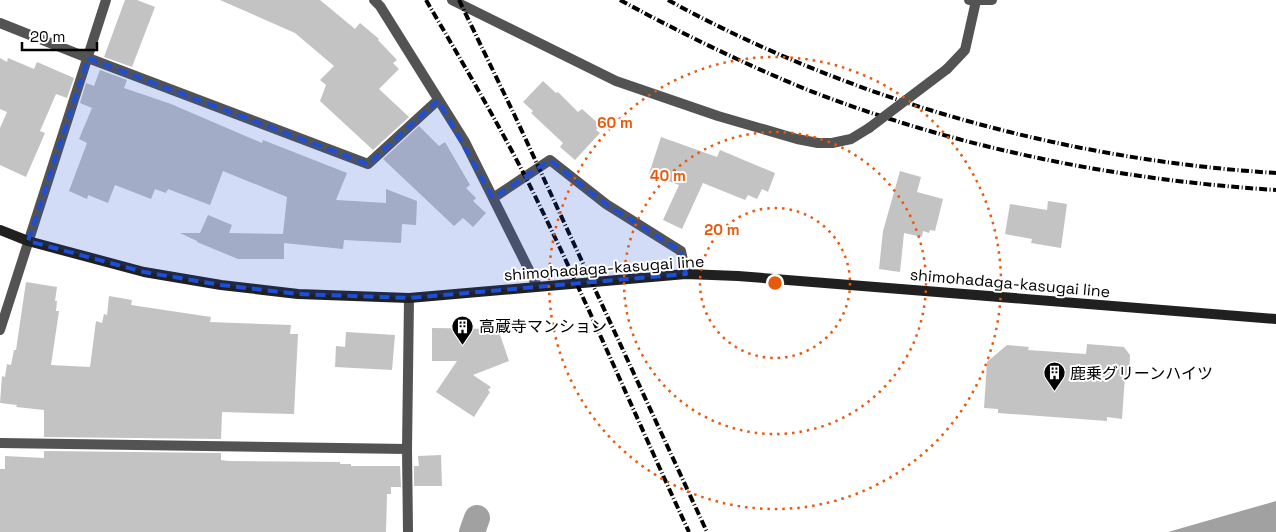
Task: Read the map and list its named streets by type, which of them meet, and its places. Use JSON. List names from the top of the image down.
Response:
{
  "streets": {
    "main road": ["shimohadaga-kasugai line"]
  },
  "places": {
    "building": ["高蔵寺マンション", "鹿乗グリーンハイツ"]
  },
  "scale_bar": "20 m",
  "rings": ["60 m", "40 m", "20 m"]
}
